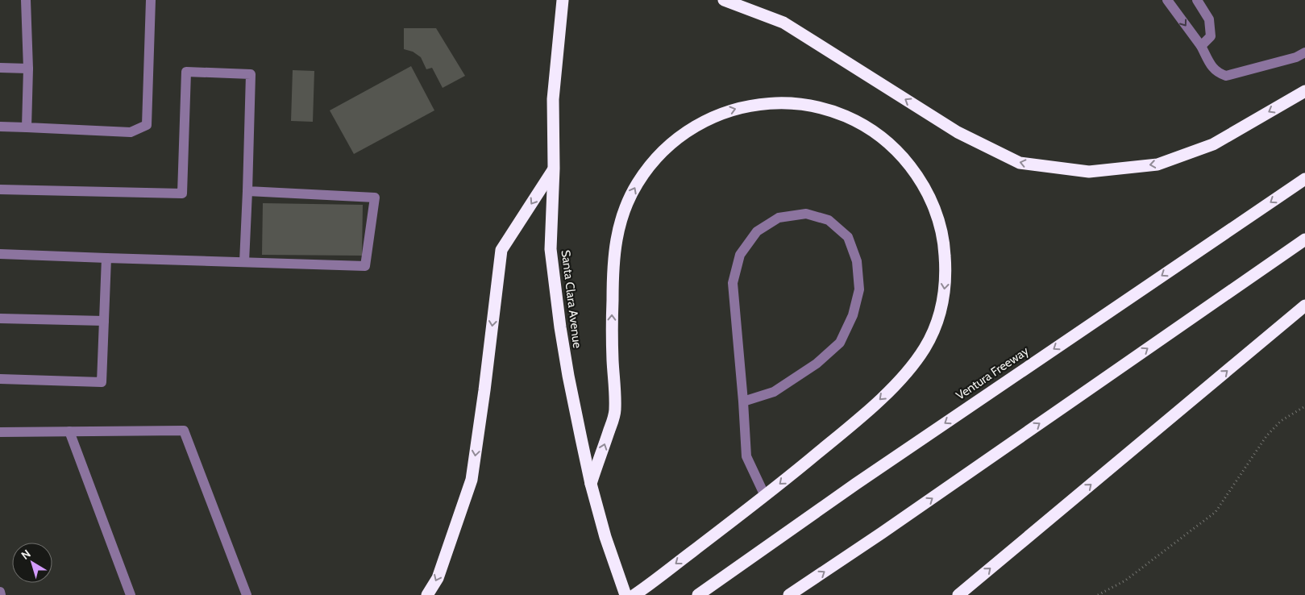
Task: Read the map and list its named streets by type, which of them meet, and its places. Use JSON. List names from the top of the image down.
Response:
{
  "streets": {
    "highway": ["Santa Clara Avenue", "Ventura Freeway"]
  },
  "north": "top left"
}
